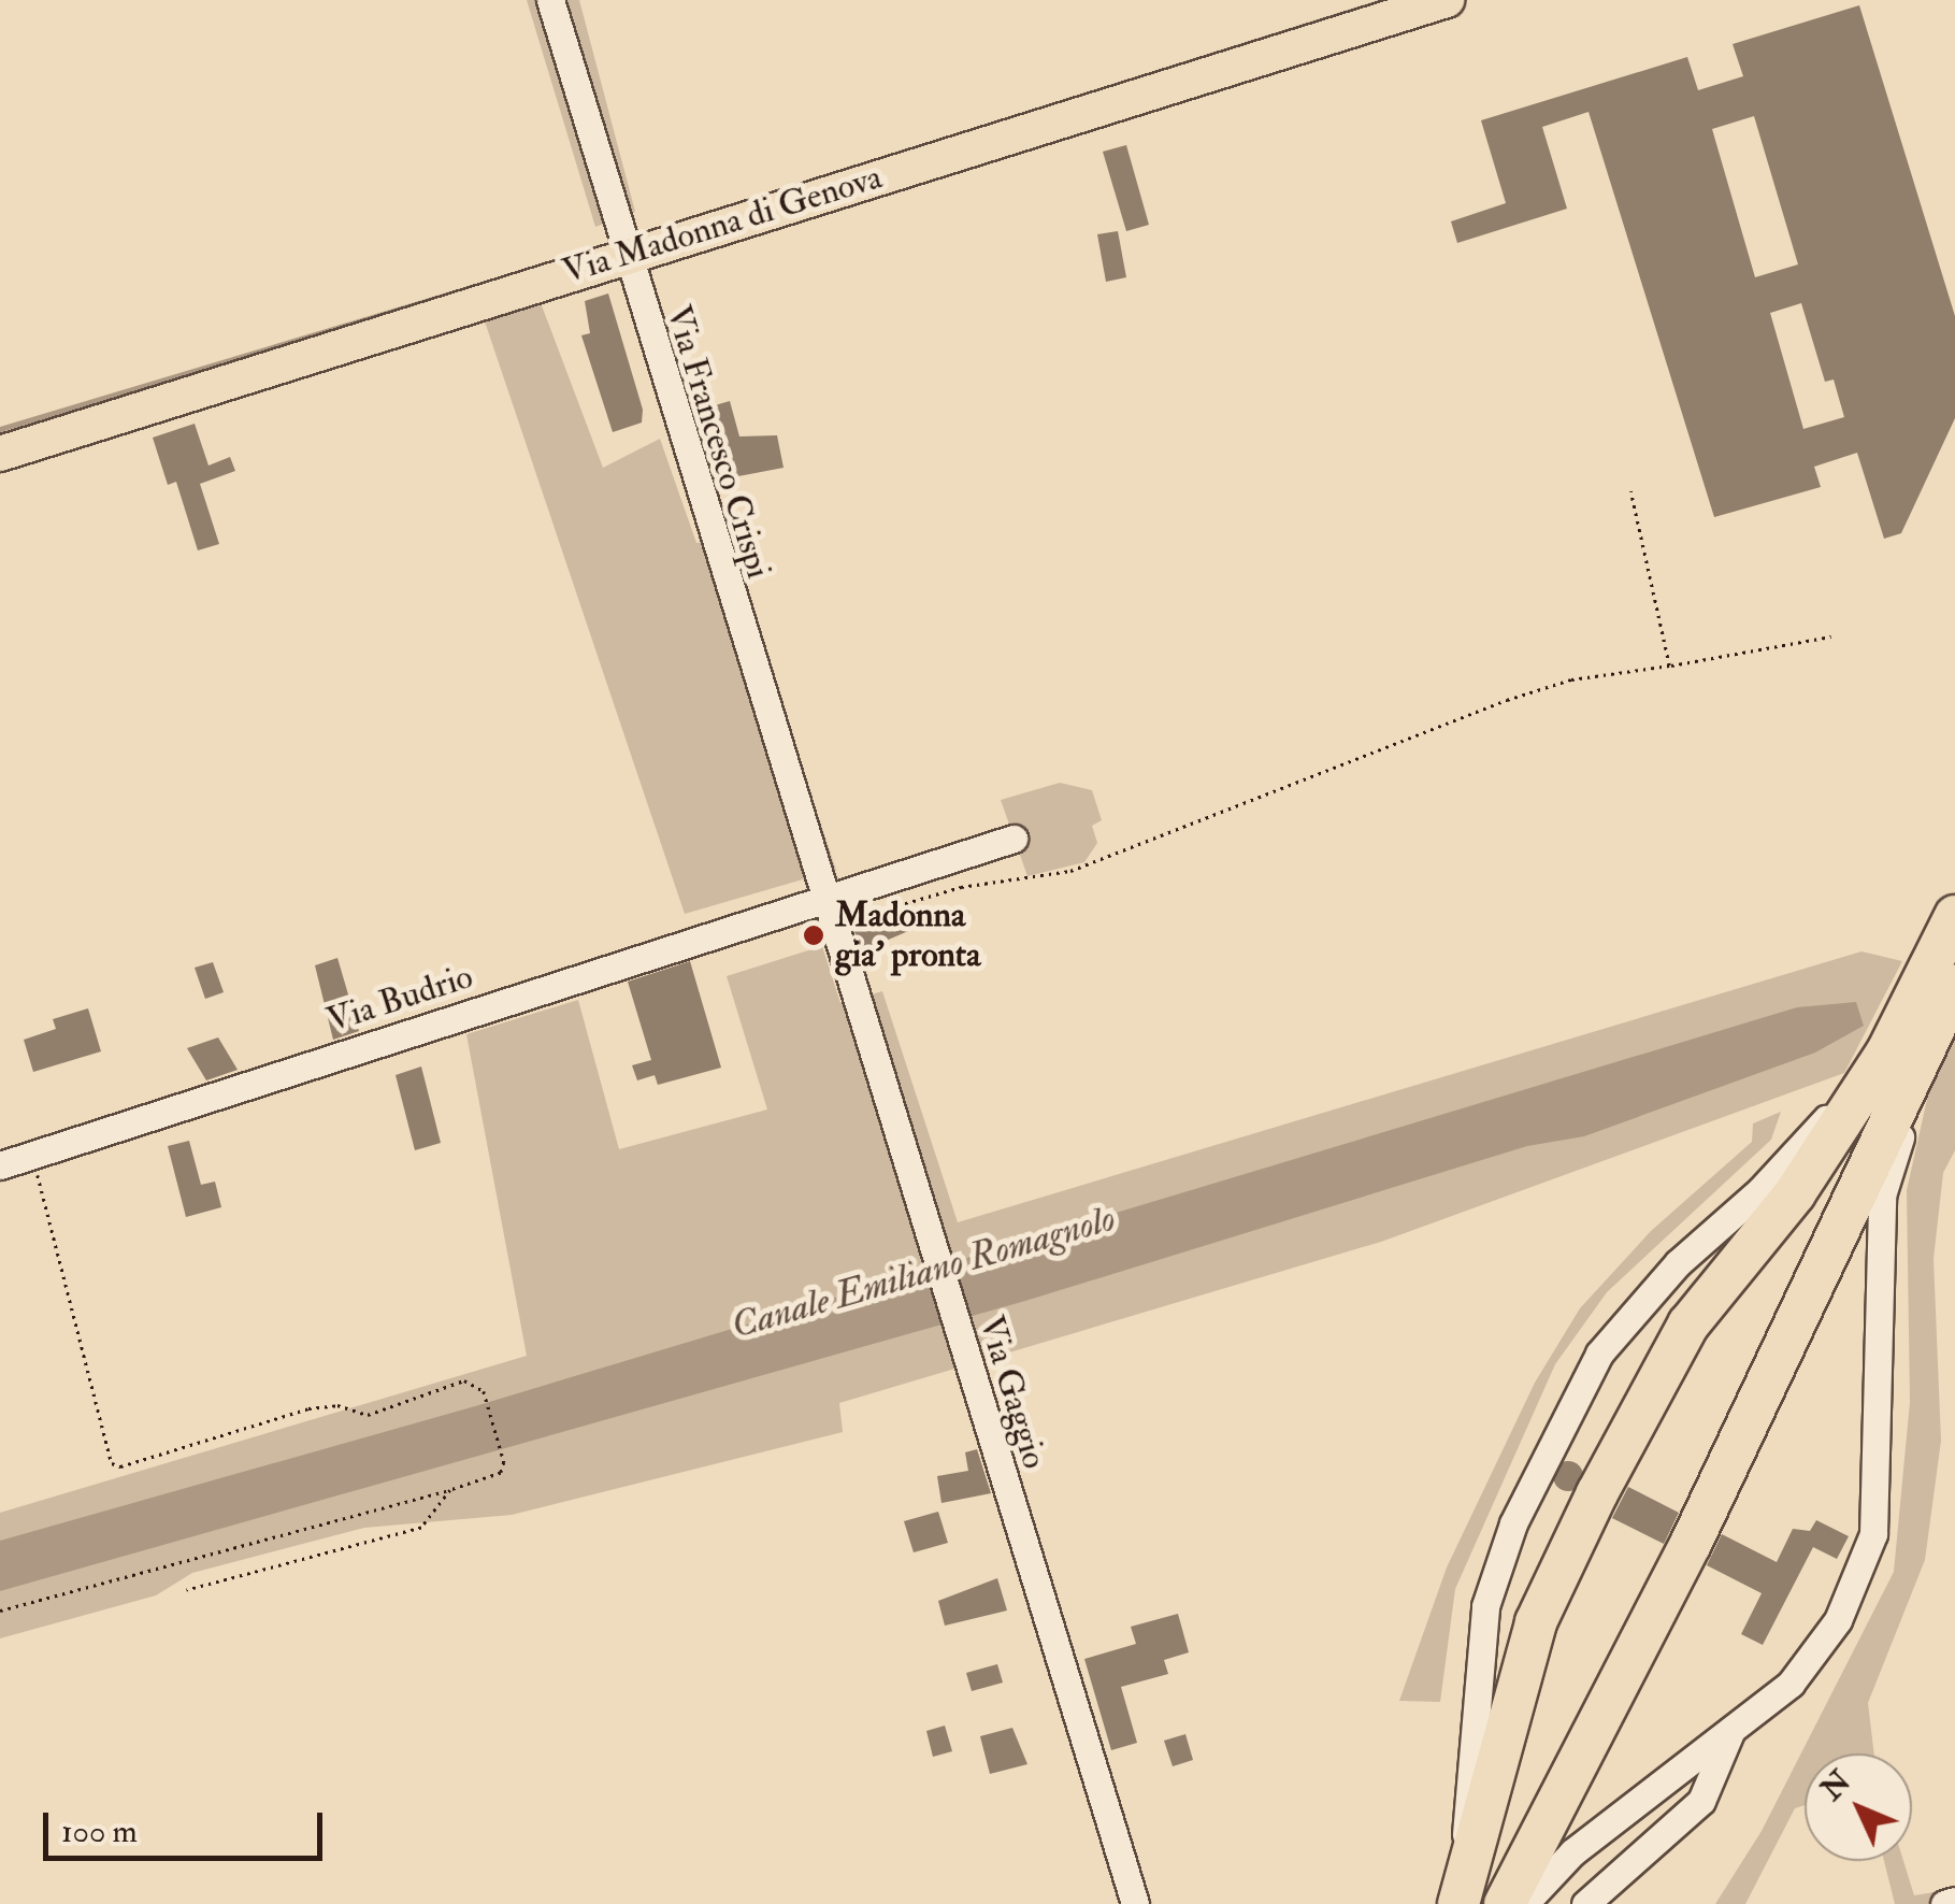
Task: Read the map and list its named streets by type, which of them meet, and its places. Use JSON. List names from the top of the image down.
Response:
{
  "streets": {
    "main road": ["Via Madonna di Genova"],
    "street": ["Via Francesco Crispi", "Via Budrio", "Via Gaggio"]
  },
  "crossings": [
    ["Via Madonna di Genova", "Via Francesco Crispi"],
    ["Via Francesco Crispi", "Via Budrio"],
    ["Via Francesco Crispi", "Via Gaggio"],
    ["Via Budrio", "Via Gaggio"]
  ],
  "water": ["Canale Emiliano Romagnolo"],
  "places": ["Madonna gia' pronta"],
  "scale_bar": "100 m",
  "north": "top left"
}
